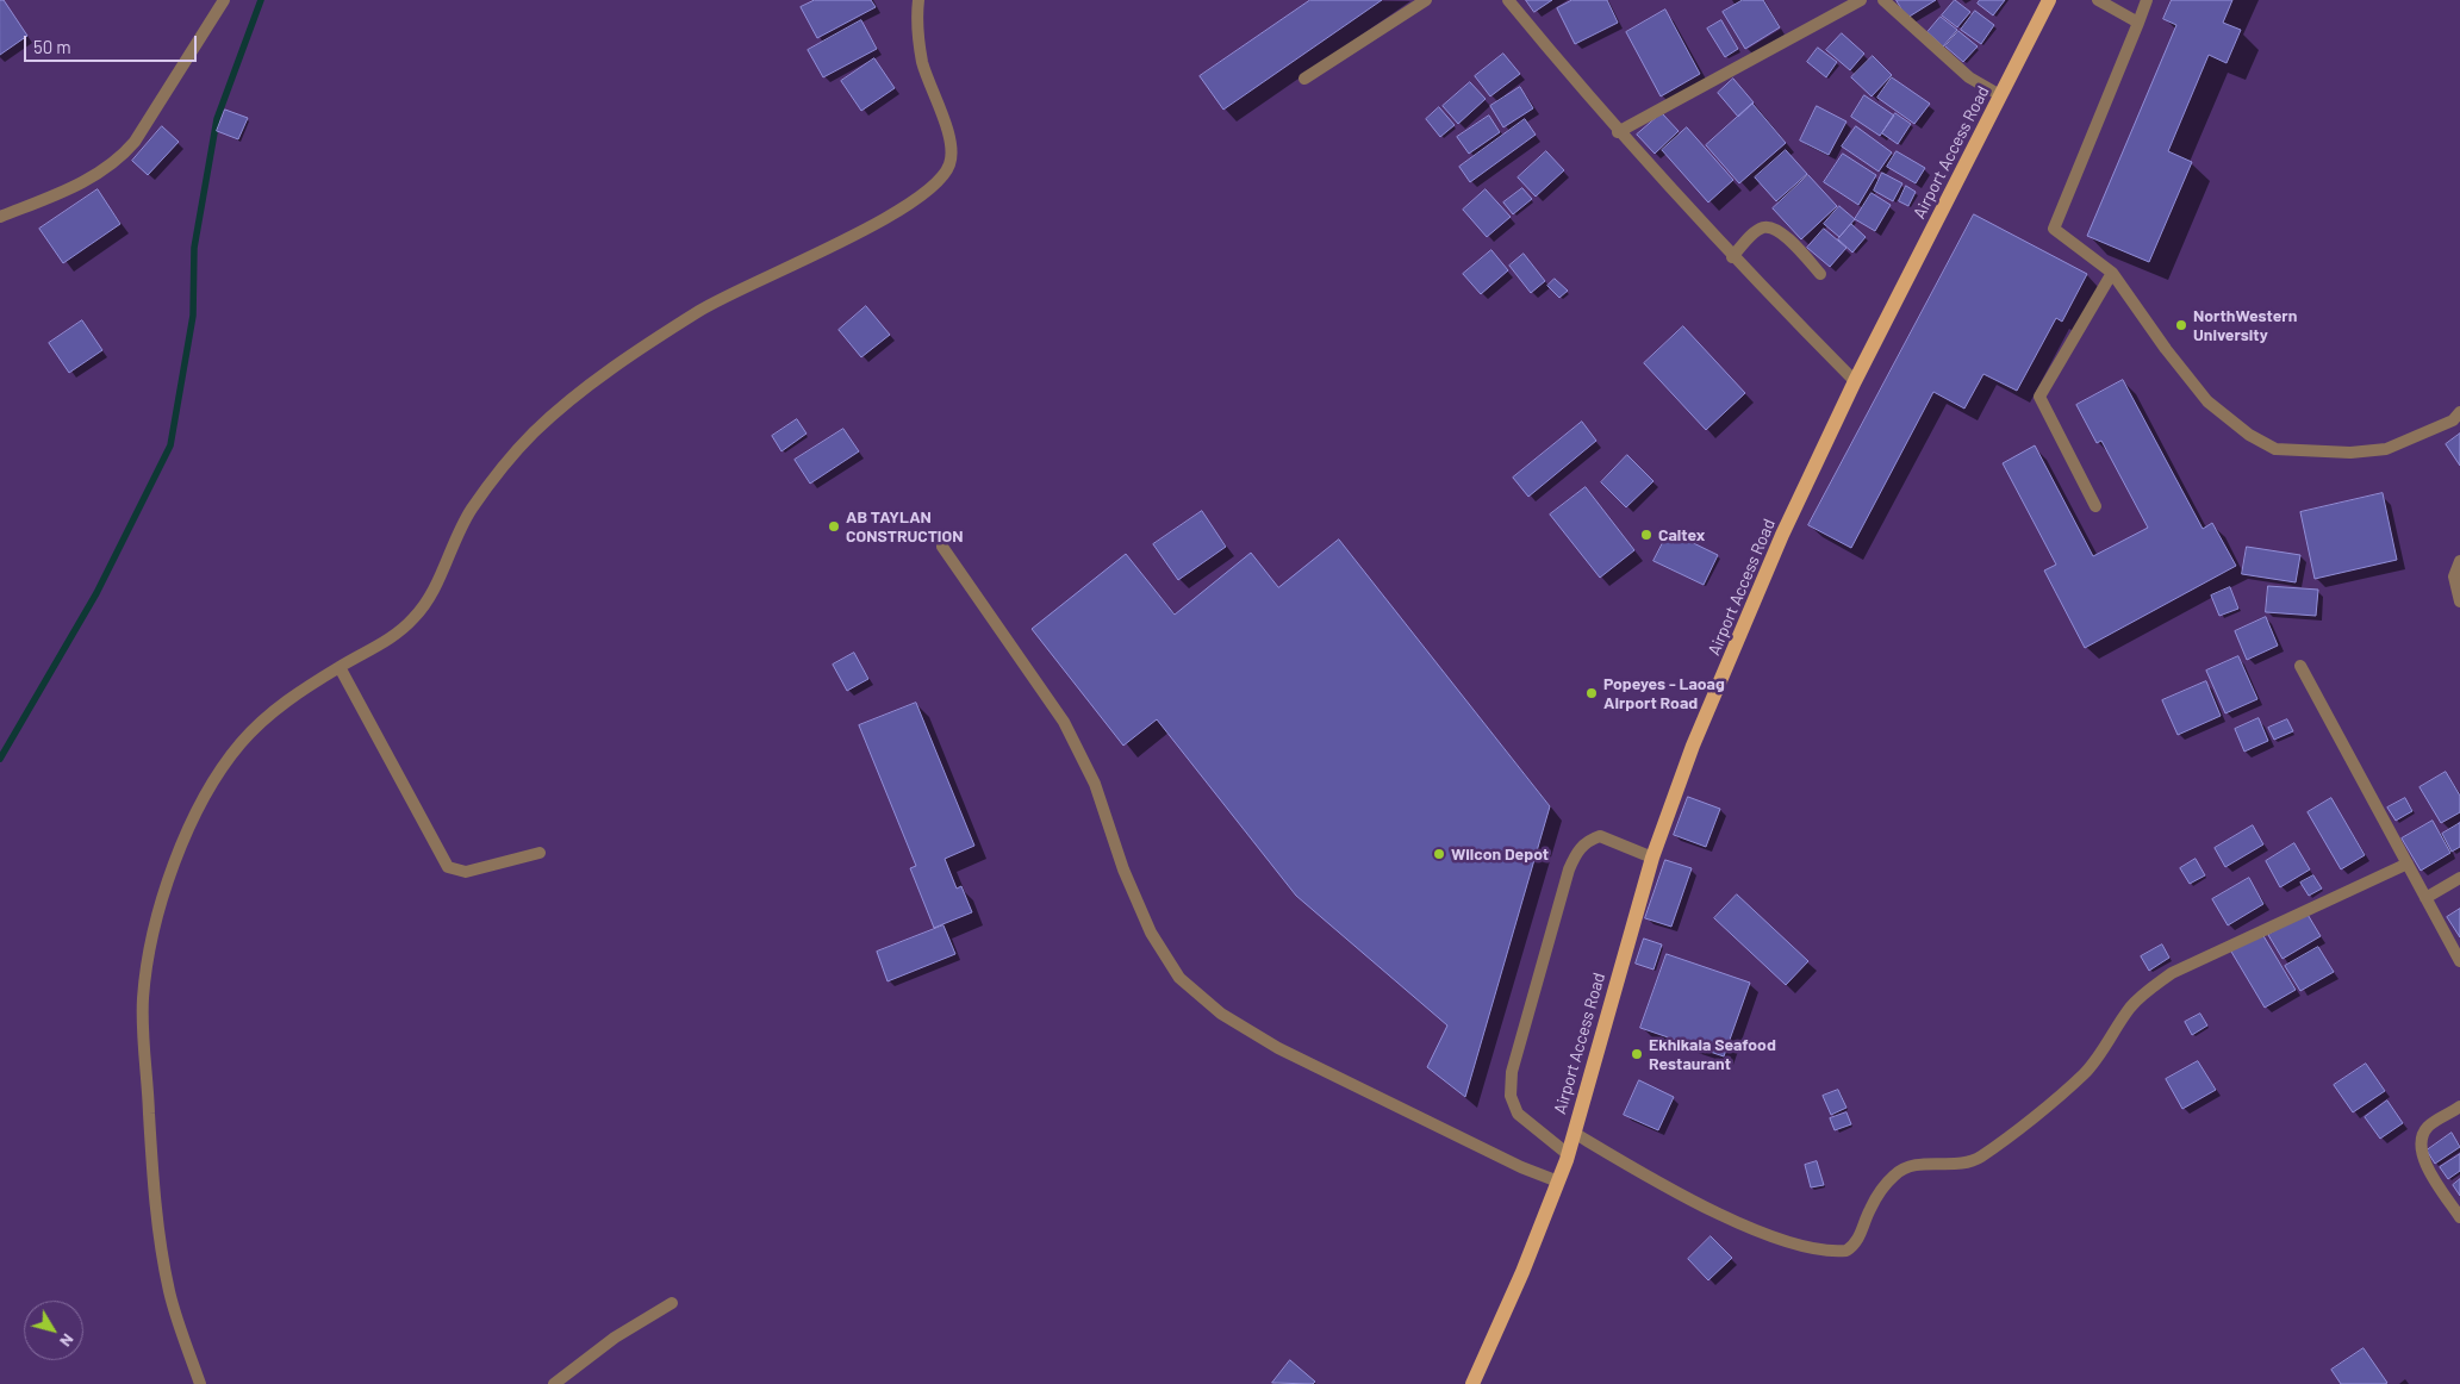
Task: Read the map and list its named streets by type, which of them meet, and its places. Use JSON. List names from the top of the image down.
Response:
{
  "streets": {
    "main road": ["Airport Access Road"]
  },
  "places": [
    "NorthWestern University",
    "AB TAYLAN CONSTRUCTION",
    "Caltex",
    "Popeyes - Laoag Airport Road",
    "Wilcon Depot",
    "Ekhikaia Seafood Restaurant"
  ],
  "scale_bar": "50 m",
  "north": "bottom right"
}
